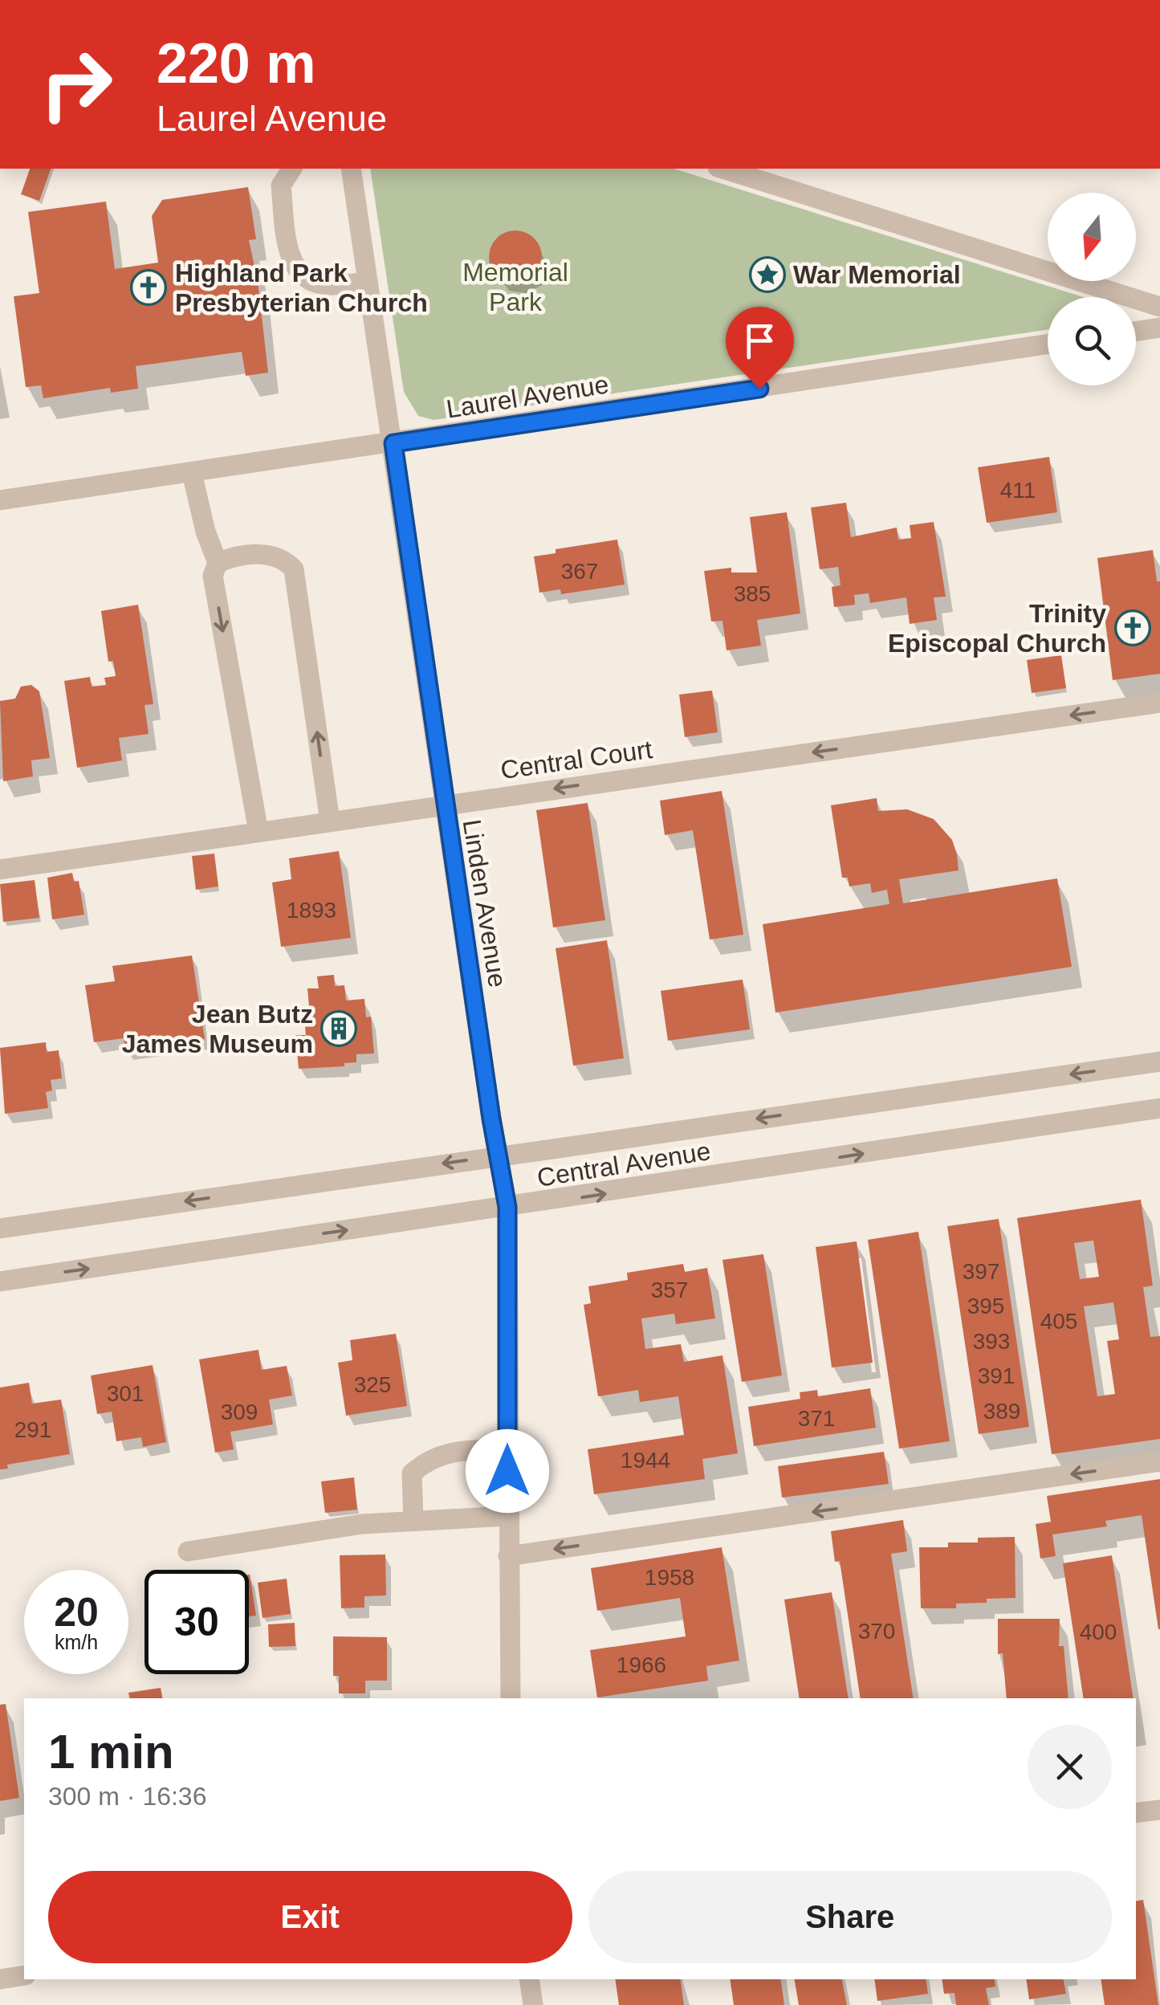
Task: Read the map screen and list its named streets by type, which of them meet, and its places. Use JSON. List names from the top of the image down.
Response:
{
  "streets": {
    "street": [
      "Laurel Avenue",
      "Central Court",
      "Linden Avenue",
      "Central Avenue"
    ]
  },
  "crossings": [
    ["Laurel Avenue", "Linden Avenue"],
    ["Central Court", "Linden Avenue"],
    ["Linden Avenue", "Central Avenue"]
  ],
  "one_way": ["Central Court"],
  "parks": ["Memorial Park"],
  "places": {
    "place": ["War Memorial"],
    "church": ["Highland Park Presbyterian Church", "Trinity Episcopal Church"],
    "building": ["Jean Butz James Museum"]
  },
  "house_numbers": [
    "411",
    "367",
    "385",
    "1893",
    "397",
    "357",
    "395",
    "405",
    "393",
    "391",
    "325",
    "301",
    "389",
    "309",
    "371",
    "291",
    "1944",
    "1958",
    "370",
    "400",
    "1966"
  ],
  "north": "bottom",
  "page": {
    "turn": ["220 m", "Laurel Avenue"],
    "speed": "20 km/h",
    "limit": "30",
    "heading": ["1 min", "300 m · 16:36"],
    "buttons": ["Exit", "Share"]
  }
}
